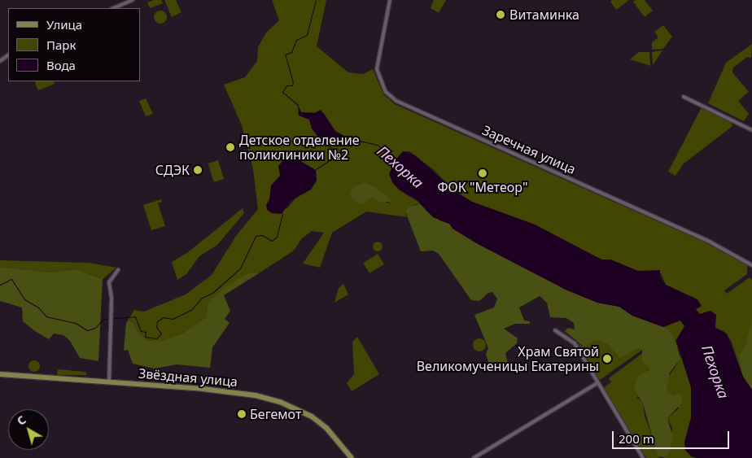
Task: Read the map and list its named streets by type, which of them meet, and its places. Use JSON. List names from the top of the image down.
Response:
{
  "streets": {
    "main road": ["Звёздная улица"],
    "street": ["Заречная улица"]
  },
  "water": ["Пехорка"],
  "places": [
    "Витаминка",
    "Детское отделение поликлиники №2",
    "СДЭК",
    "ФОК \"Метеор\"",
    "Храм Святой Великомученицы Екатерины",
    "Бегемот"
  ],
  "legend": ["Улица", "Парк", "Вода"],
  "scale_bar": "200 m",
  "north": "top left"
}
